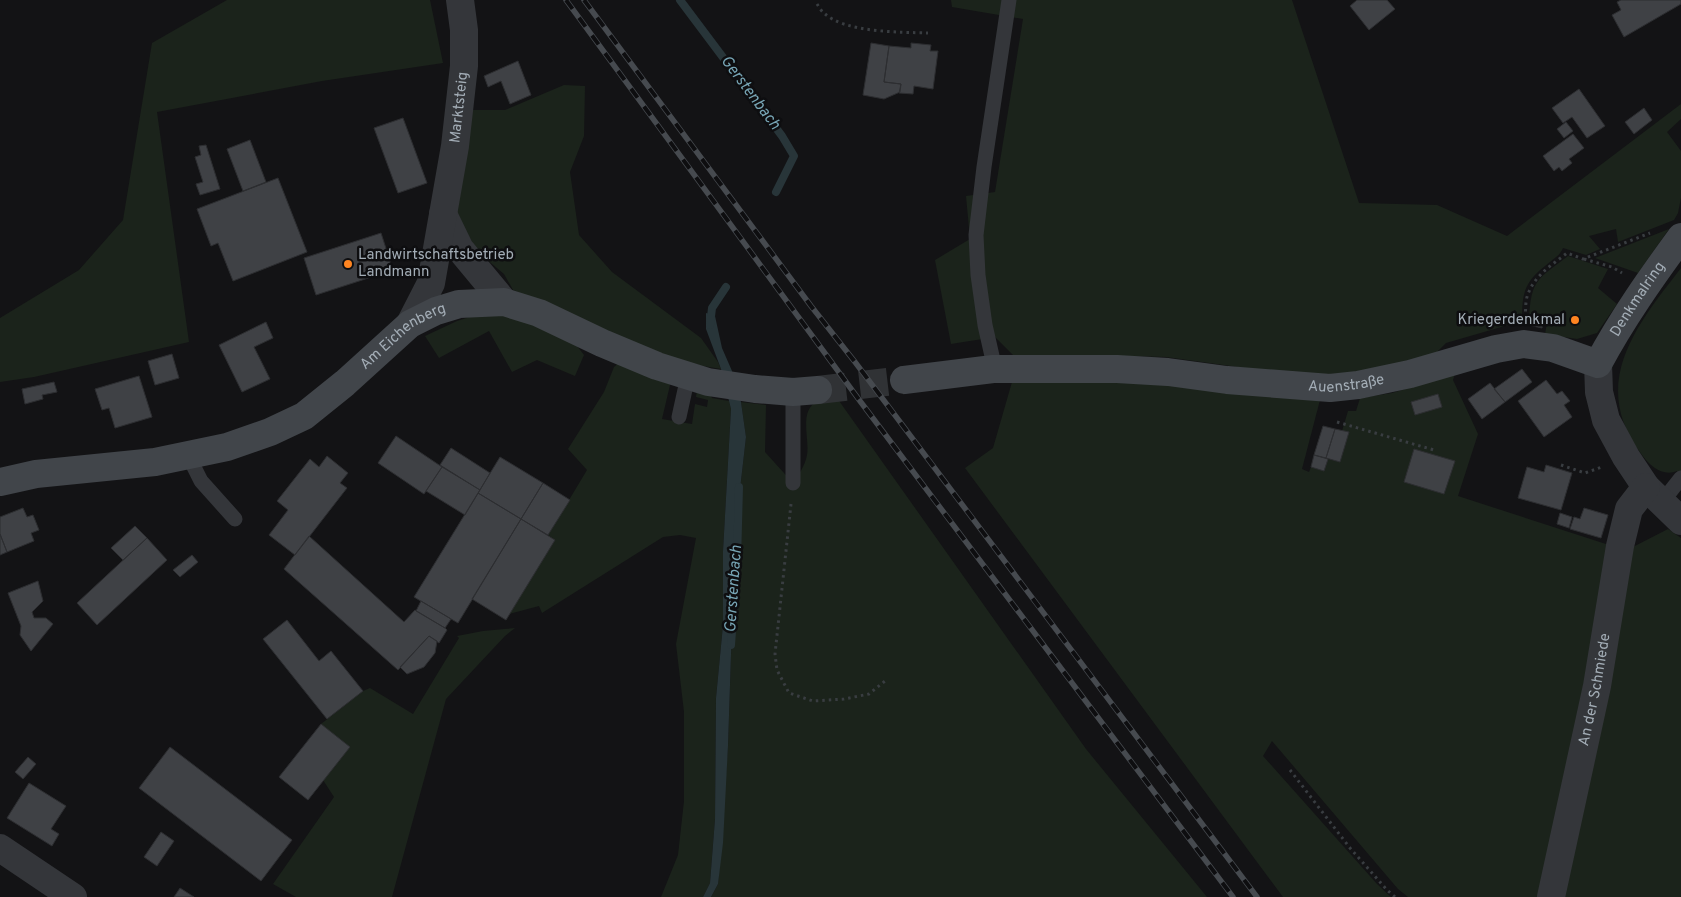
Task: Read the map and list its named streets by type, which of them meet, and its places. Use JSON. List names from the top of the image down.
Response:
{
  "streets": {
    "street": [
      "Marktsteig",
      "Denkmalring",
      "Am Eichenberg",
      "Auenstraße",
      "An der Schmiede"
    ]
  },
  "crossings": [
    ["Marktsteig", "Am Eichenberg"],
    ["Denkmalring", "Auenstraße"]
  ],
  "water": ["Gerstenbach"],
  "places": ["Landwirtschaftsbetrieb Landmann", "Kriegerdenkmal"]
}
